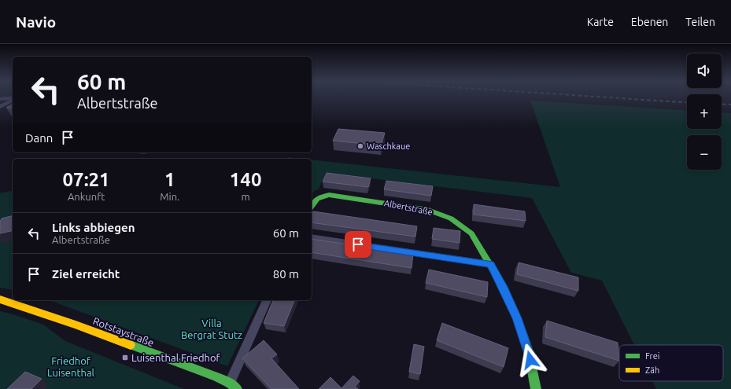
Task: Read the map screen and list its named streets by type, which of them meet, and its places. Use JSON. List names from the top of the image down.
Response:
{
  "streets": {
    "street": ["Albertstraße", "Rotstaystraße"]
  },
  "parks": ["Villa Bergrat Stutz", "Friedhof Luisenthal"],
  "places": {
    "other": ["Waschkaue"],
    "transit": ["Luisenthal Friedhof"]
  },
  "legend": ["Frei", "Zäh"],
  "page": {
    "header": "Navio",
    "nav": ["Karte", "Ebenen", "Teilen"],
    "map_buttons": ["+", "−"],
    "turn": ["60 m", "Albertstraße"],
    "then": "Dann",
    "eta": [
      "07:21",
      "Ankunft",
      "1",
      "Min.",
      "140",
      "m"
    ],
    "list": [
      {
        "name": "Links abbiegen",
        "note": "Albertstraße",
        "value": "60 m"
      },
      {
        "name": "Ziel erreicht",
        "value": "80 m"
      }
    ]
  }
}
